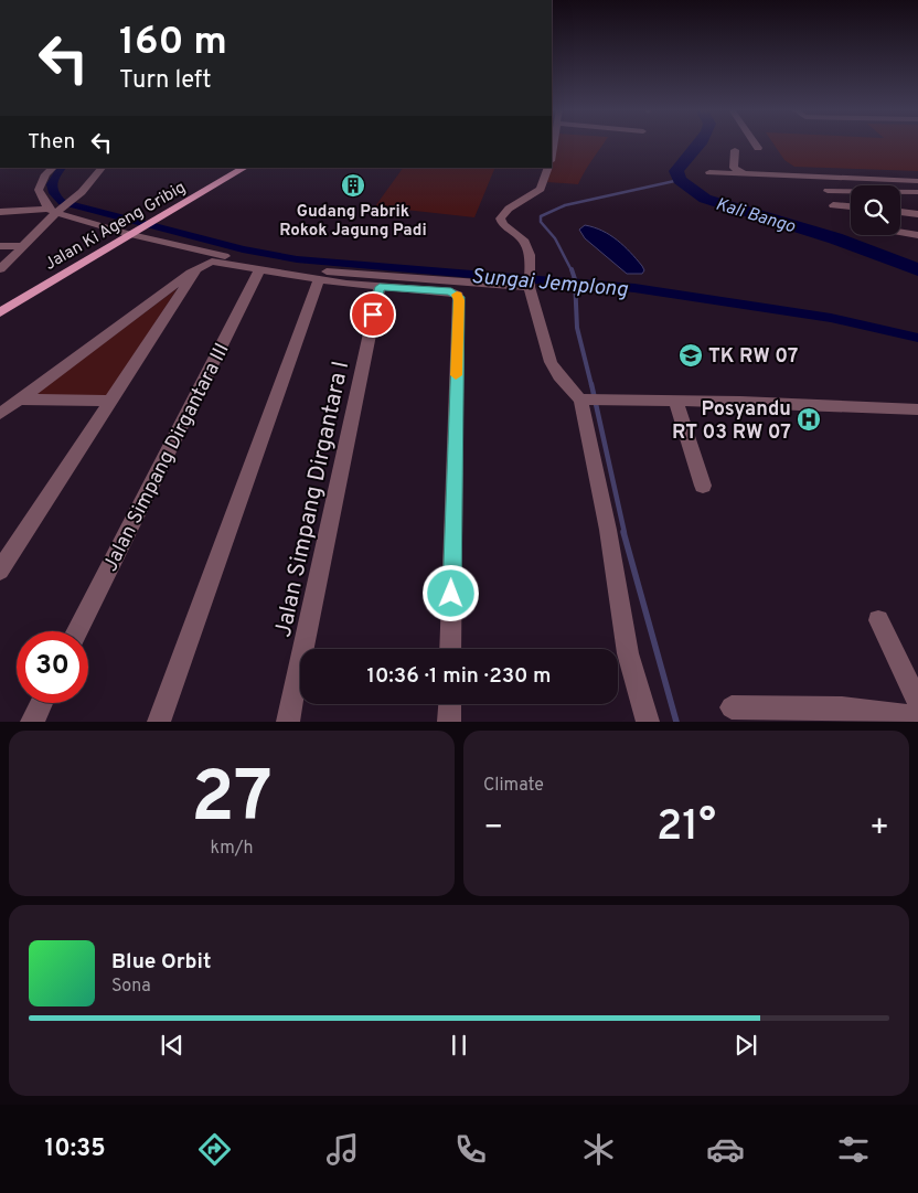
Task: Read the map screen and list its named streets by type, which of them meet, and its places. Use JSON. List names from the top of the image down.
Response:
{
  "streets": {
    "main road": ["Jalan Ki Ageng Gribig"],
    "street": ["Jalan Simpang Dirgantara III", "Jalan Simpang Dirgantara I"]
  },
  "water": ["Kali Bango", "Sungai Jemplong"],
  "places": {
    "building": ["Gudang Pabrik Rokok Jagung Padi"],
    "school or university": ["TK RW 07"],
    "hospital": ["Posyandu RT 03 RW 07"]
  },
  "page": {
    "turn": ["160 m", "Turn left"],
    "then": "Then",
    "limit": "30",
    "trip": "10:36 · 1 min · 230 m",
    "tile": [
      ["27", "km/h"],
      "Climate"
    ],
    "heat": ["−", "21°", "+"],
    "song": ["Blue Orbit", "Sona"],
    "tabs": "10:35"
  }
}
